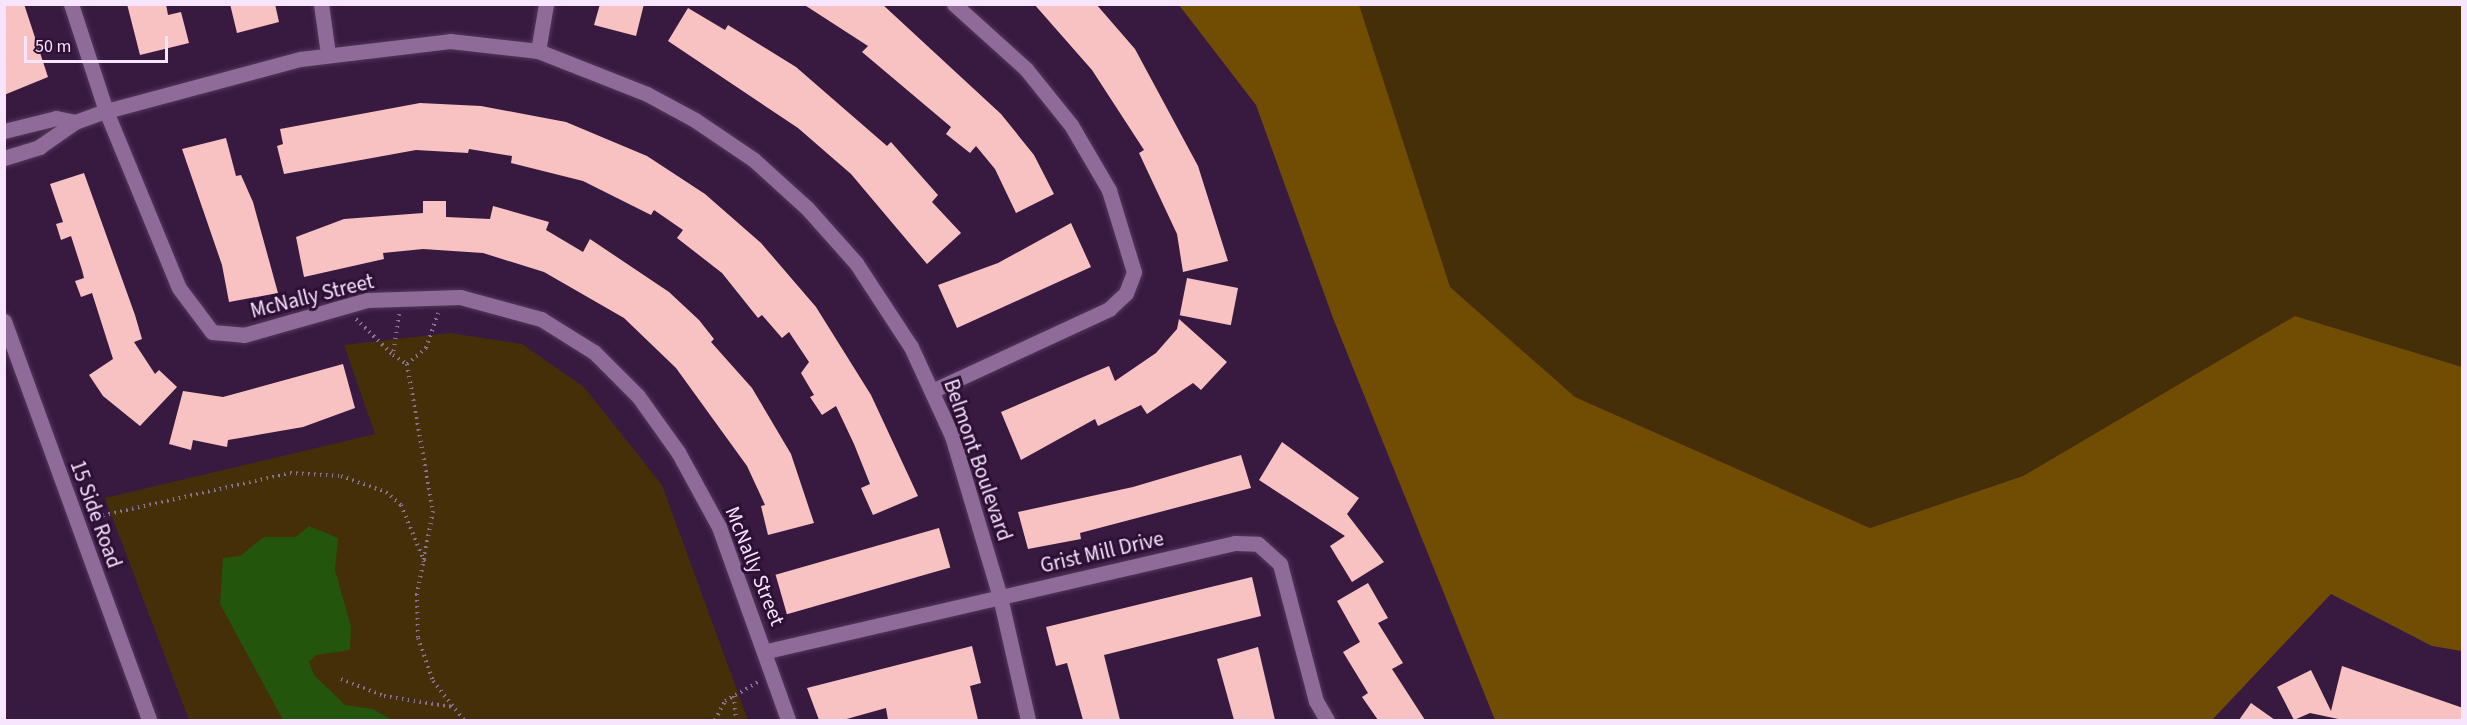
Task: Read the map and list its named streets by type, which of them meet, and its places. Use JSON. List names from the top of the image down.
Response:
{
  "streets": {
    "street": [
      "McNally Street",
      "Belmont Boulevard",
      "15 Side Road",
      "Grist Mill Drive"
    ]
  },
  "crossings": [
    ["McNally Street", "Belmont Boulevard"],
    ["McNally Street", "Grist Mill Drive"],
    ["Belmont Boulevard", "Grist Mill Drive"]
  ],
  "scale_bar": "50 m"
}
